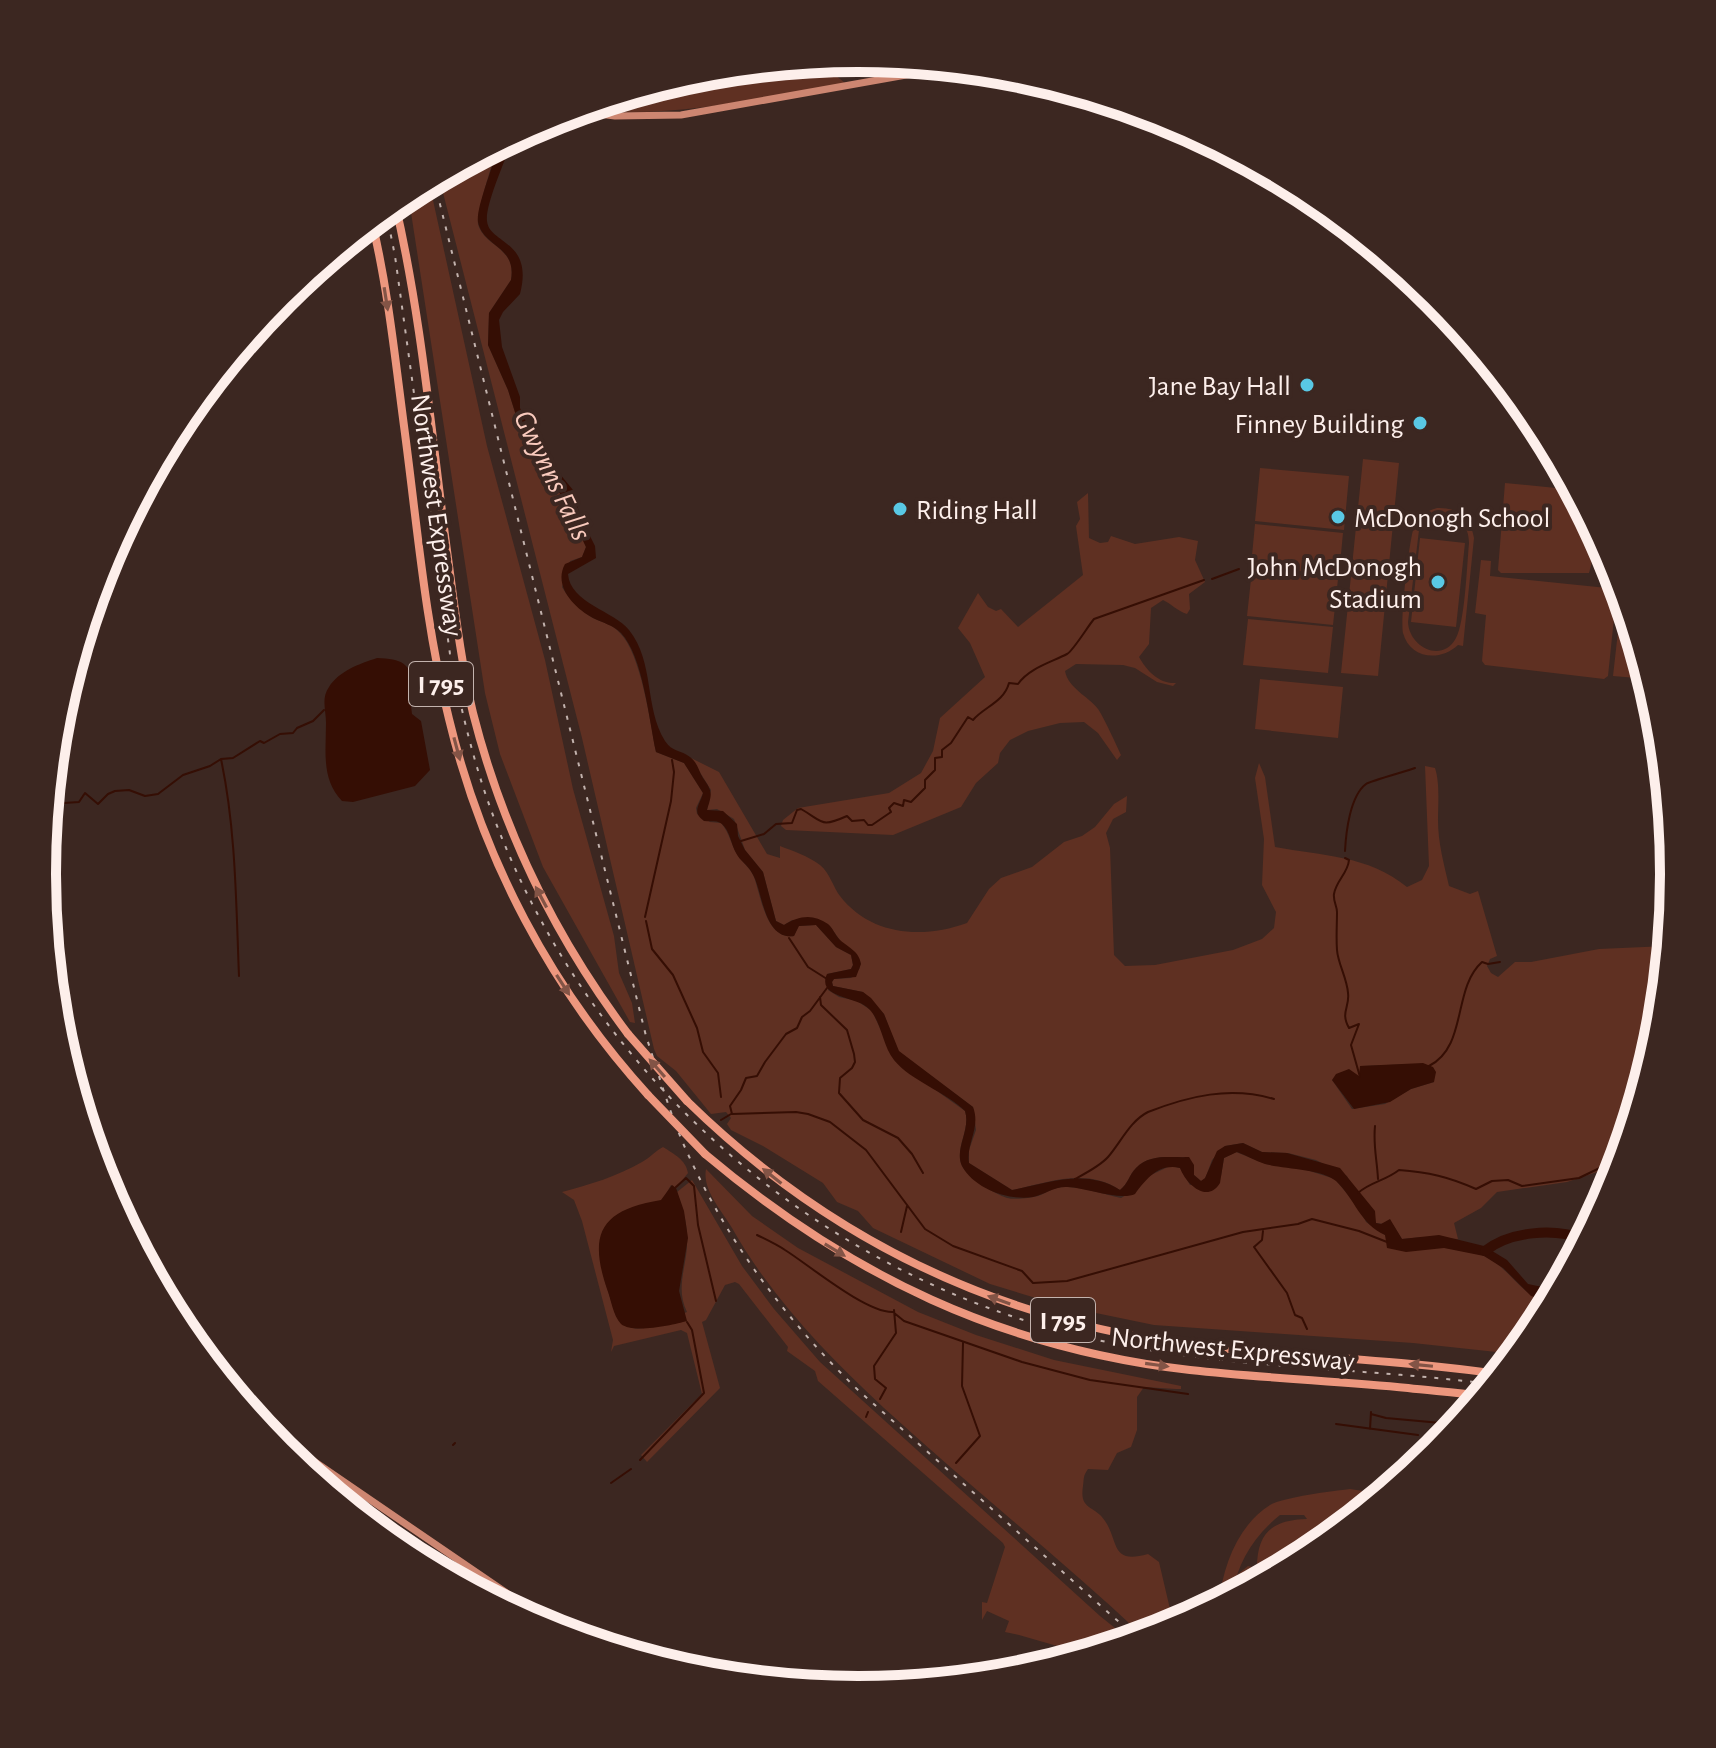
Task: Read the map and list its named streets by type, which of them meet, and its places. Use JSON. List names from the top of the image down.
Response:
{
  "streets": {
    "highway": ["Northwest Expressway", "I 795"]
  },
  "water": ["Gwynns Falls"],
  "places": [
    "Jane Bay Hall",
    "Finney Building",
    "Riding Hall",
    "McDonogh School",
    "John McDonogh Stadium"
  ]
}
